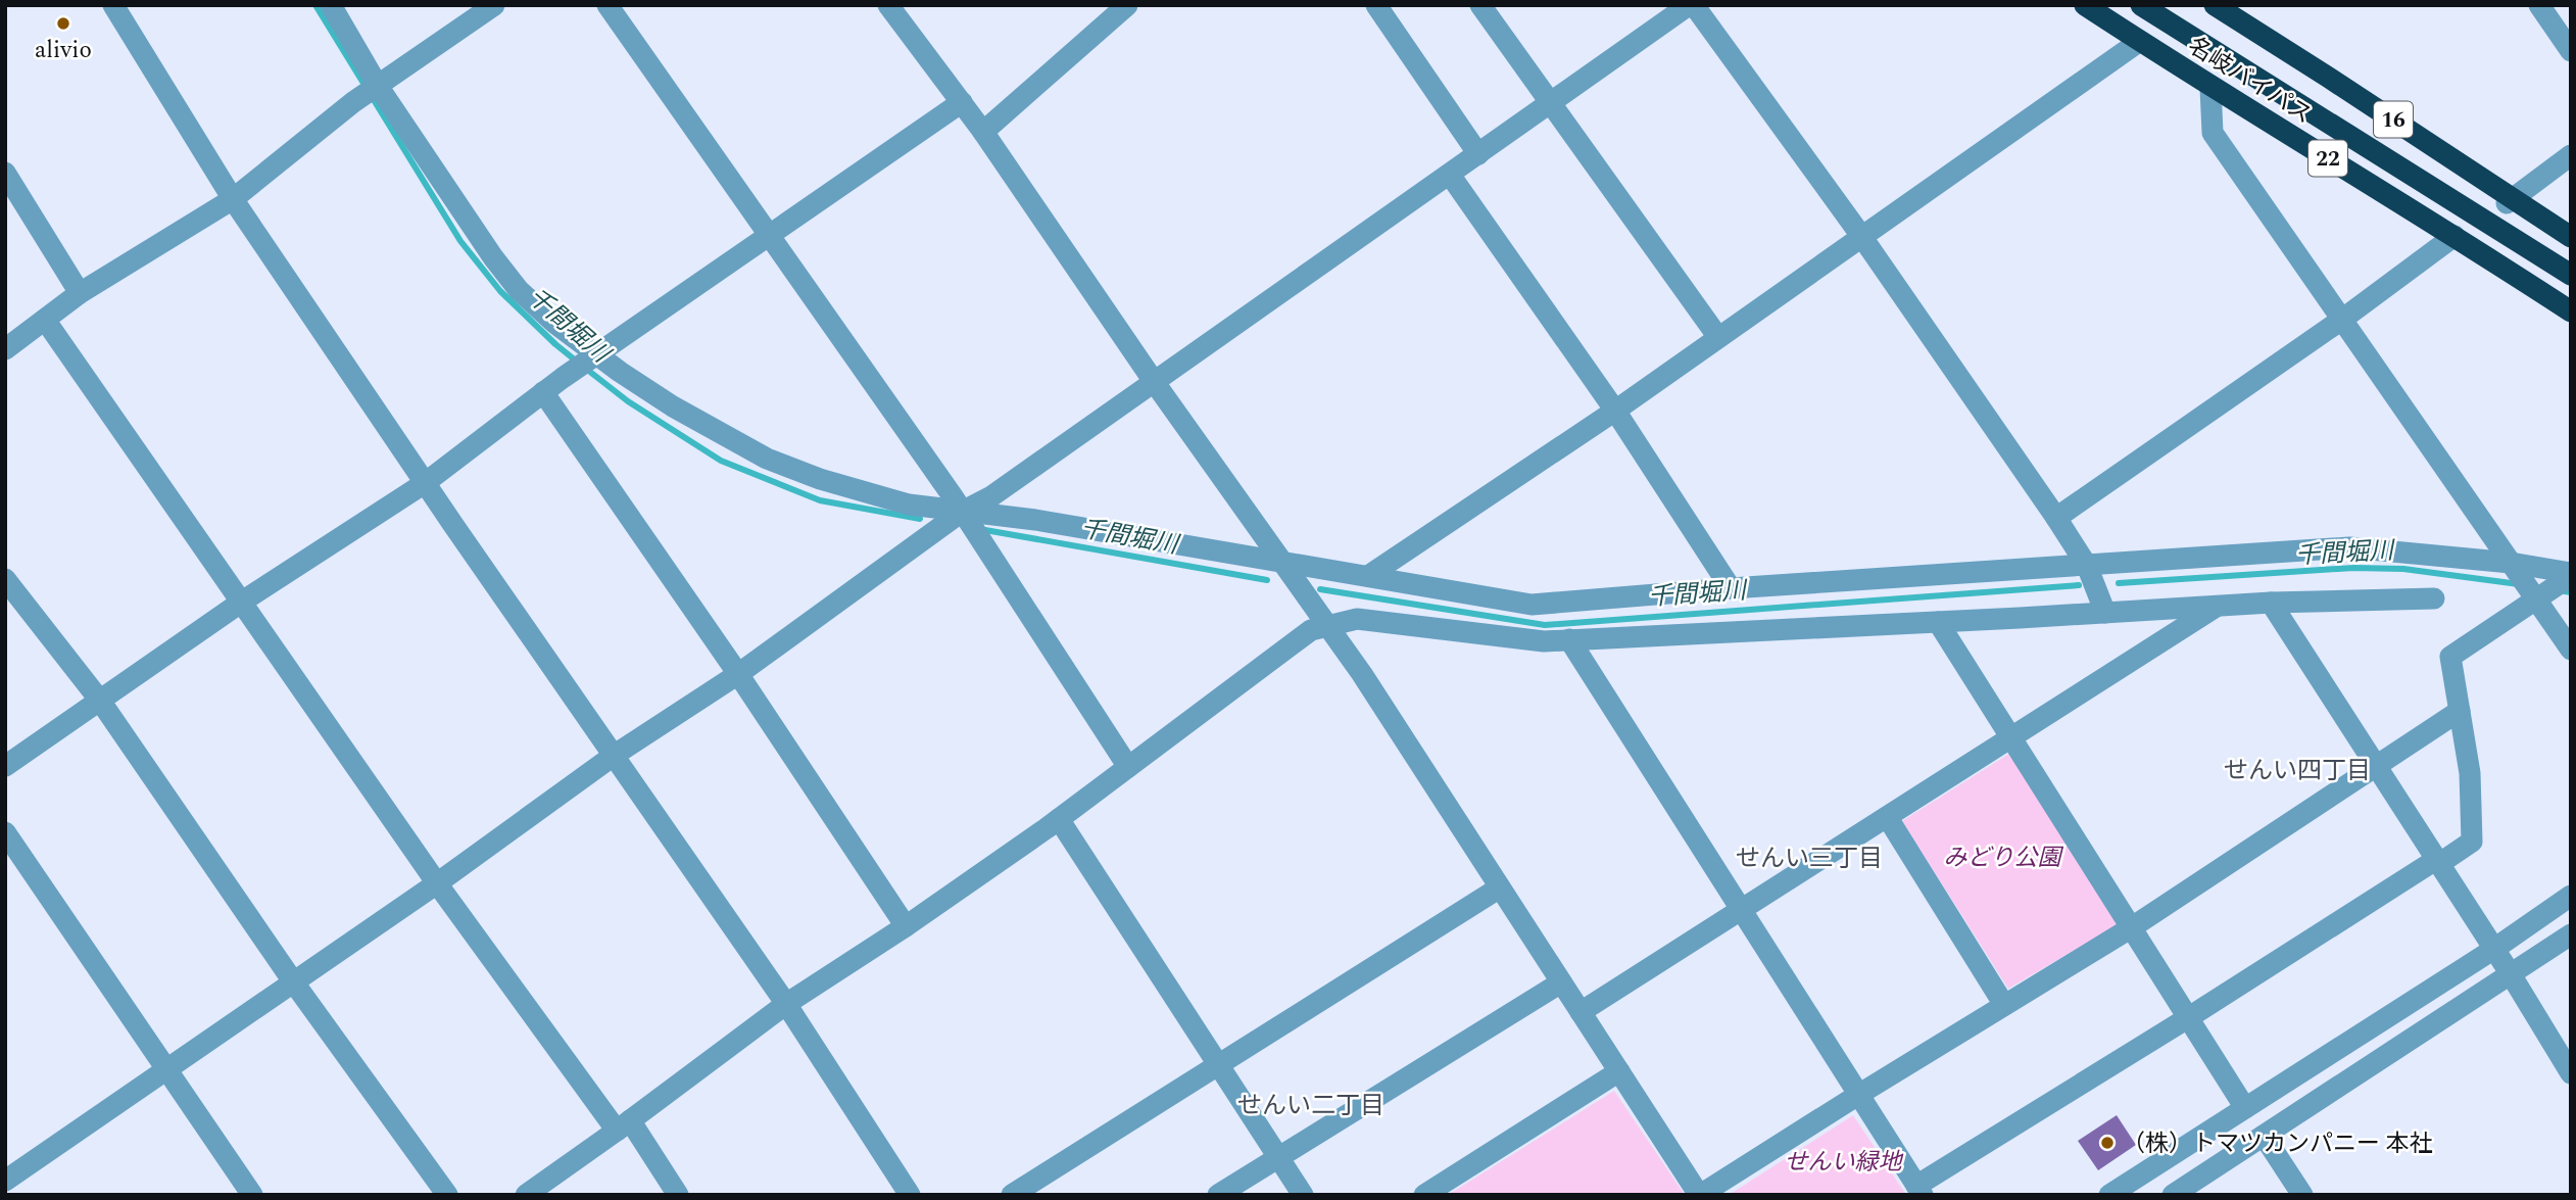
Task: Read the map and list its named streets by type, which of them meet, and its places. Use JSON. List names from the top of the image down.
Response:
{
  "streets": {
    "highway": ["名岐バイパス", "16", "22"]
  },
  "districts": ["せんい四丁目", "せんい三丁目", "せんい二丁目"],
  "water": ["千間堀川"],
  "parks": ["みどり公園", "せんい緑地"],
  "places": ["alivio", "（株）トマツカンパニー 本社"]
}
